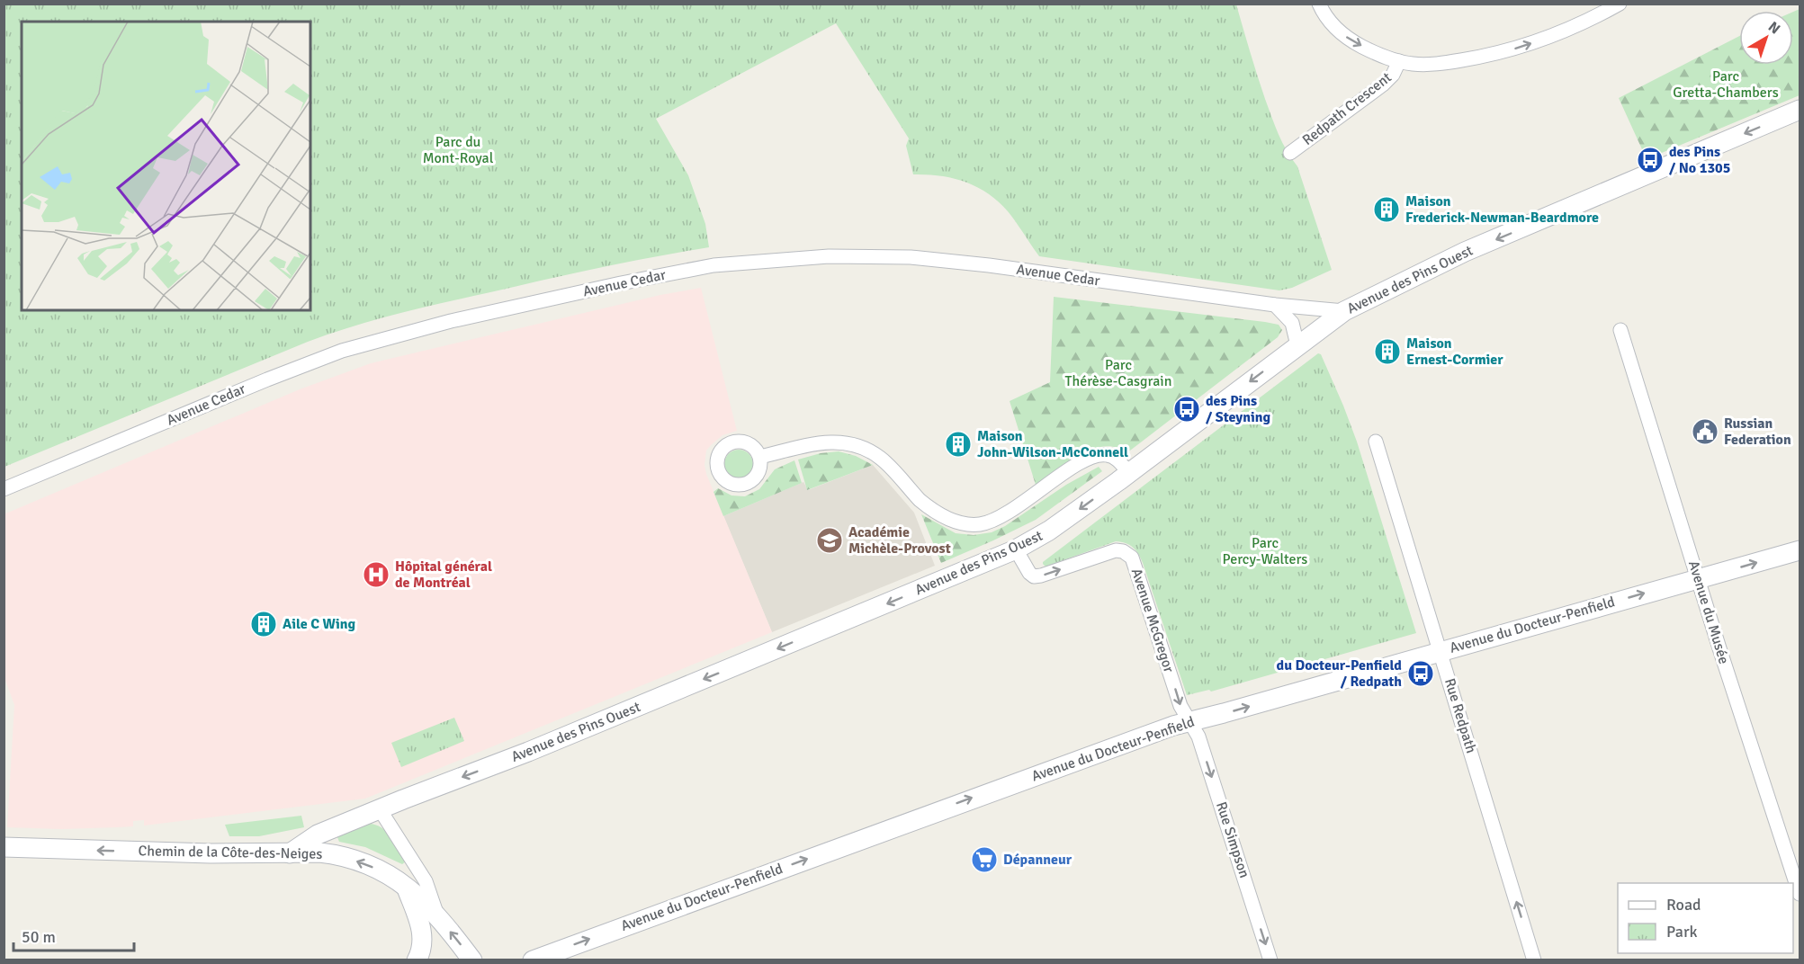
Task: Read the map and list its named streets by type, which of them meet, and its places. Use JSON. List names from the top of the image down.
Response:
{
  "streets": {
    "main road": ["Avenue des Pins Ouest", "Avenue du Docteur-Penfield", "Chemin de la Côte-des-Neiges"],
    "street": [
      "Redpath Crescent",
      "Avenue Cedar",
      "Avenue du Musée",
      "Avenue McGregor",
      "Rue Redpath",
      "Rue Simpson"
    ]
  },
  "crossings": [
    ["Avenue Cedar", "Avenue des Pins Ouest"],
    ["Avenue des Pins Ouest", "Avenue McGregor"],
    ["Avenue des Pins Ouest", "Chemin de la Côte-des-Neiges"],
    ["Avenue du Musée", "Avenue du Docteur-Penfield"],
    ["Avenue McGregor", "Avenue du Docteur-Penfield"],
    ["Avenue McGregor", "Rue Simpson"],
    ["Avenue du Docteur-Penfield", "Rue Redpath"],
    ["Avenue du Docteur-Penfield", "Rue Simpson"]
  ],
  "one_way": [
    "Redpath Crescent",
    "Avenue des Pins Ouest",
    "Avenue du Docteur-Penfield",
    "Rue Redpath",
    "Rue Simpson",
    "Chemin de la Côte-des-Neiges"
  ],
  "parks": [
    "Parc Gretta-Chambers",
    "Parc du Mont-Royal",
    "Parc Thérèse-Casgrain",
    "Parc Percy-Walters"
  ],
  "places": {
    "bus stop": ["des Pins / No 1305", "des Pins / Steyning", "du Docteur-Penfield / Redpath"],
    "building": [
      "Maison Frederick-Newman-Beardmore",
      "Maison Ernest-Cormier",
      "Maison John-Wilson-McConnell",
      "Aile C Wing"
    ],
    "public building": ["Russian Federation"],
    "school or university": ["Académie Michèle-Provost"],
    "hospital": ["Hôpital général de Montréal"],
    "supermarket": ["Dépanneur"]
  },
  "legend": ["Road", "Park"],
  "scale_bar": "50 m",
  "north": "top right"
}
